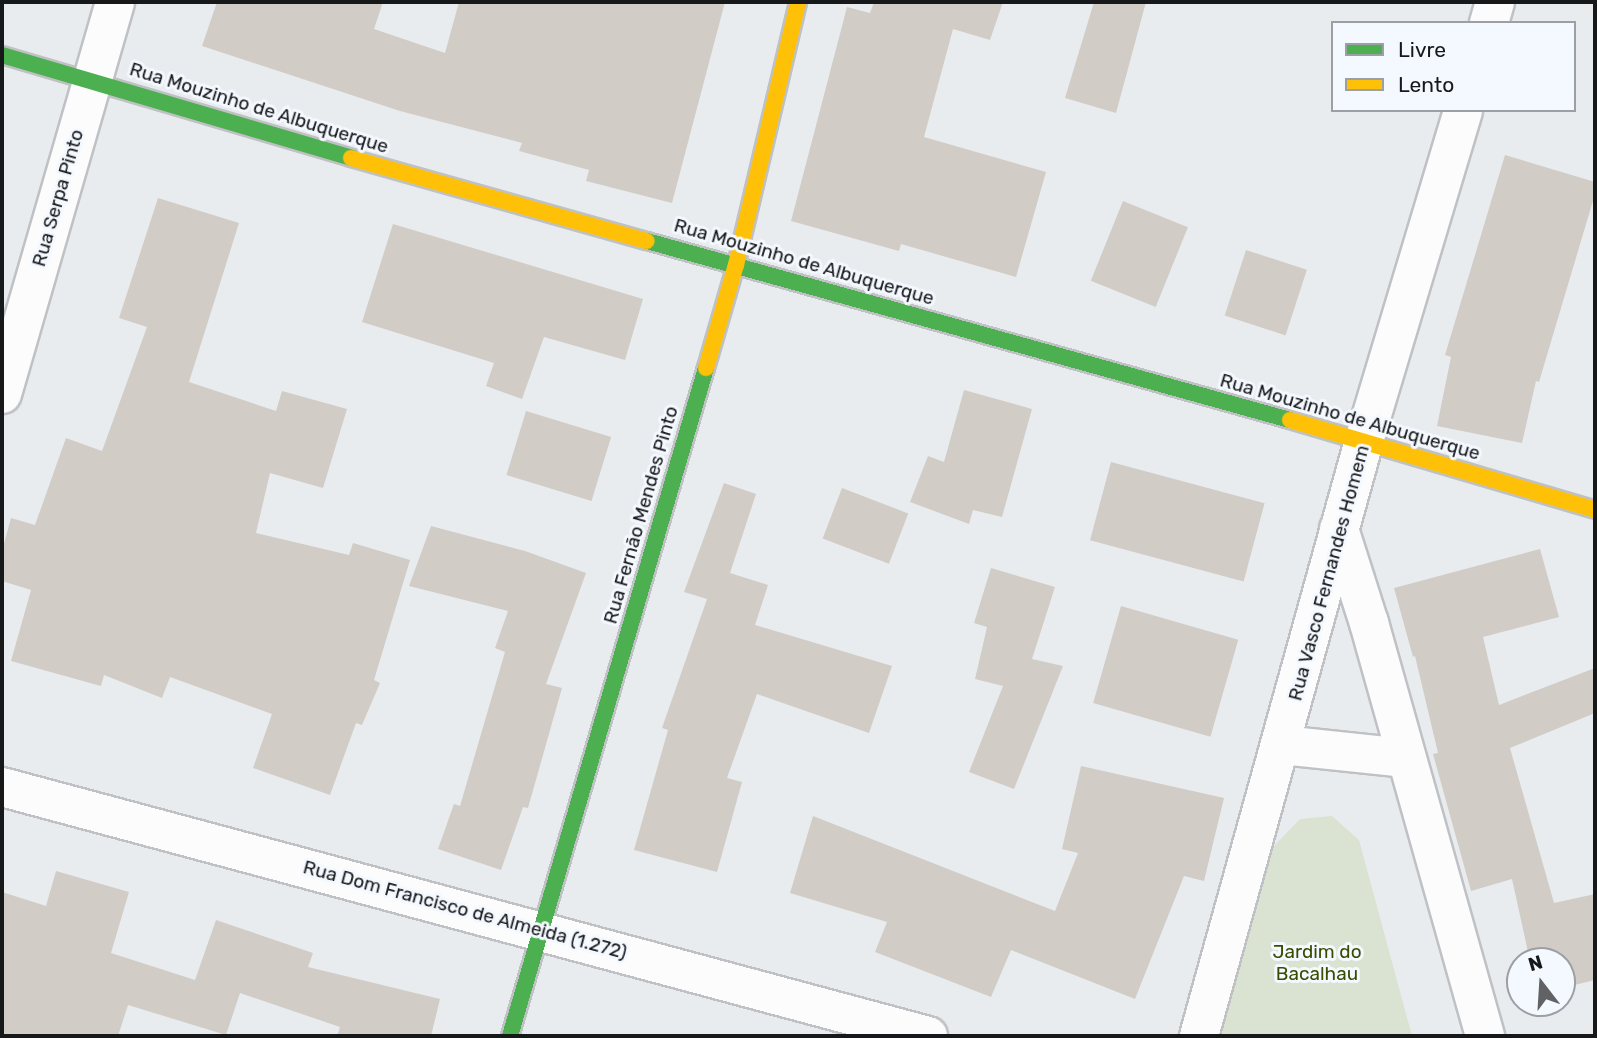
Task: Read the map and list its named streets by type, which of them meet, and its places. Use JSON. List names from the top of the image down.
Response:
{
  "streets": {
    "street": [
      "Rua Mouzinho de Albuquerque",
      "Rua Serpa Pinto",
      "Rua Fernão Mendes Pinto",
      "Rua Vasco Fernandes Homem",
      "Rua Dom Francisco de Almeida (1.272)"
    ]
  },
  "crossings": [
    ["Rua Mouzinho de Albuquerque", "Rua Serpa Pinto"],
    ["Rua Mouzinho de Albuquerque", "Rua Fernão Mendes Pinto"],
    ["Rua Mouzinho de Albuquerque", "Rua Vasco Fernandes Homem"],
    ["Rua Fernão Mendes Pinto", "Rua Dom Francisco de Almeida (1.272)"]
  ],
  "parks": ["Jardim do Bacalhau"],
  "legend": ["Livre", "Lento"],
  "north": "top"
}
